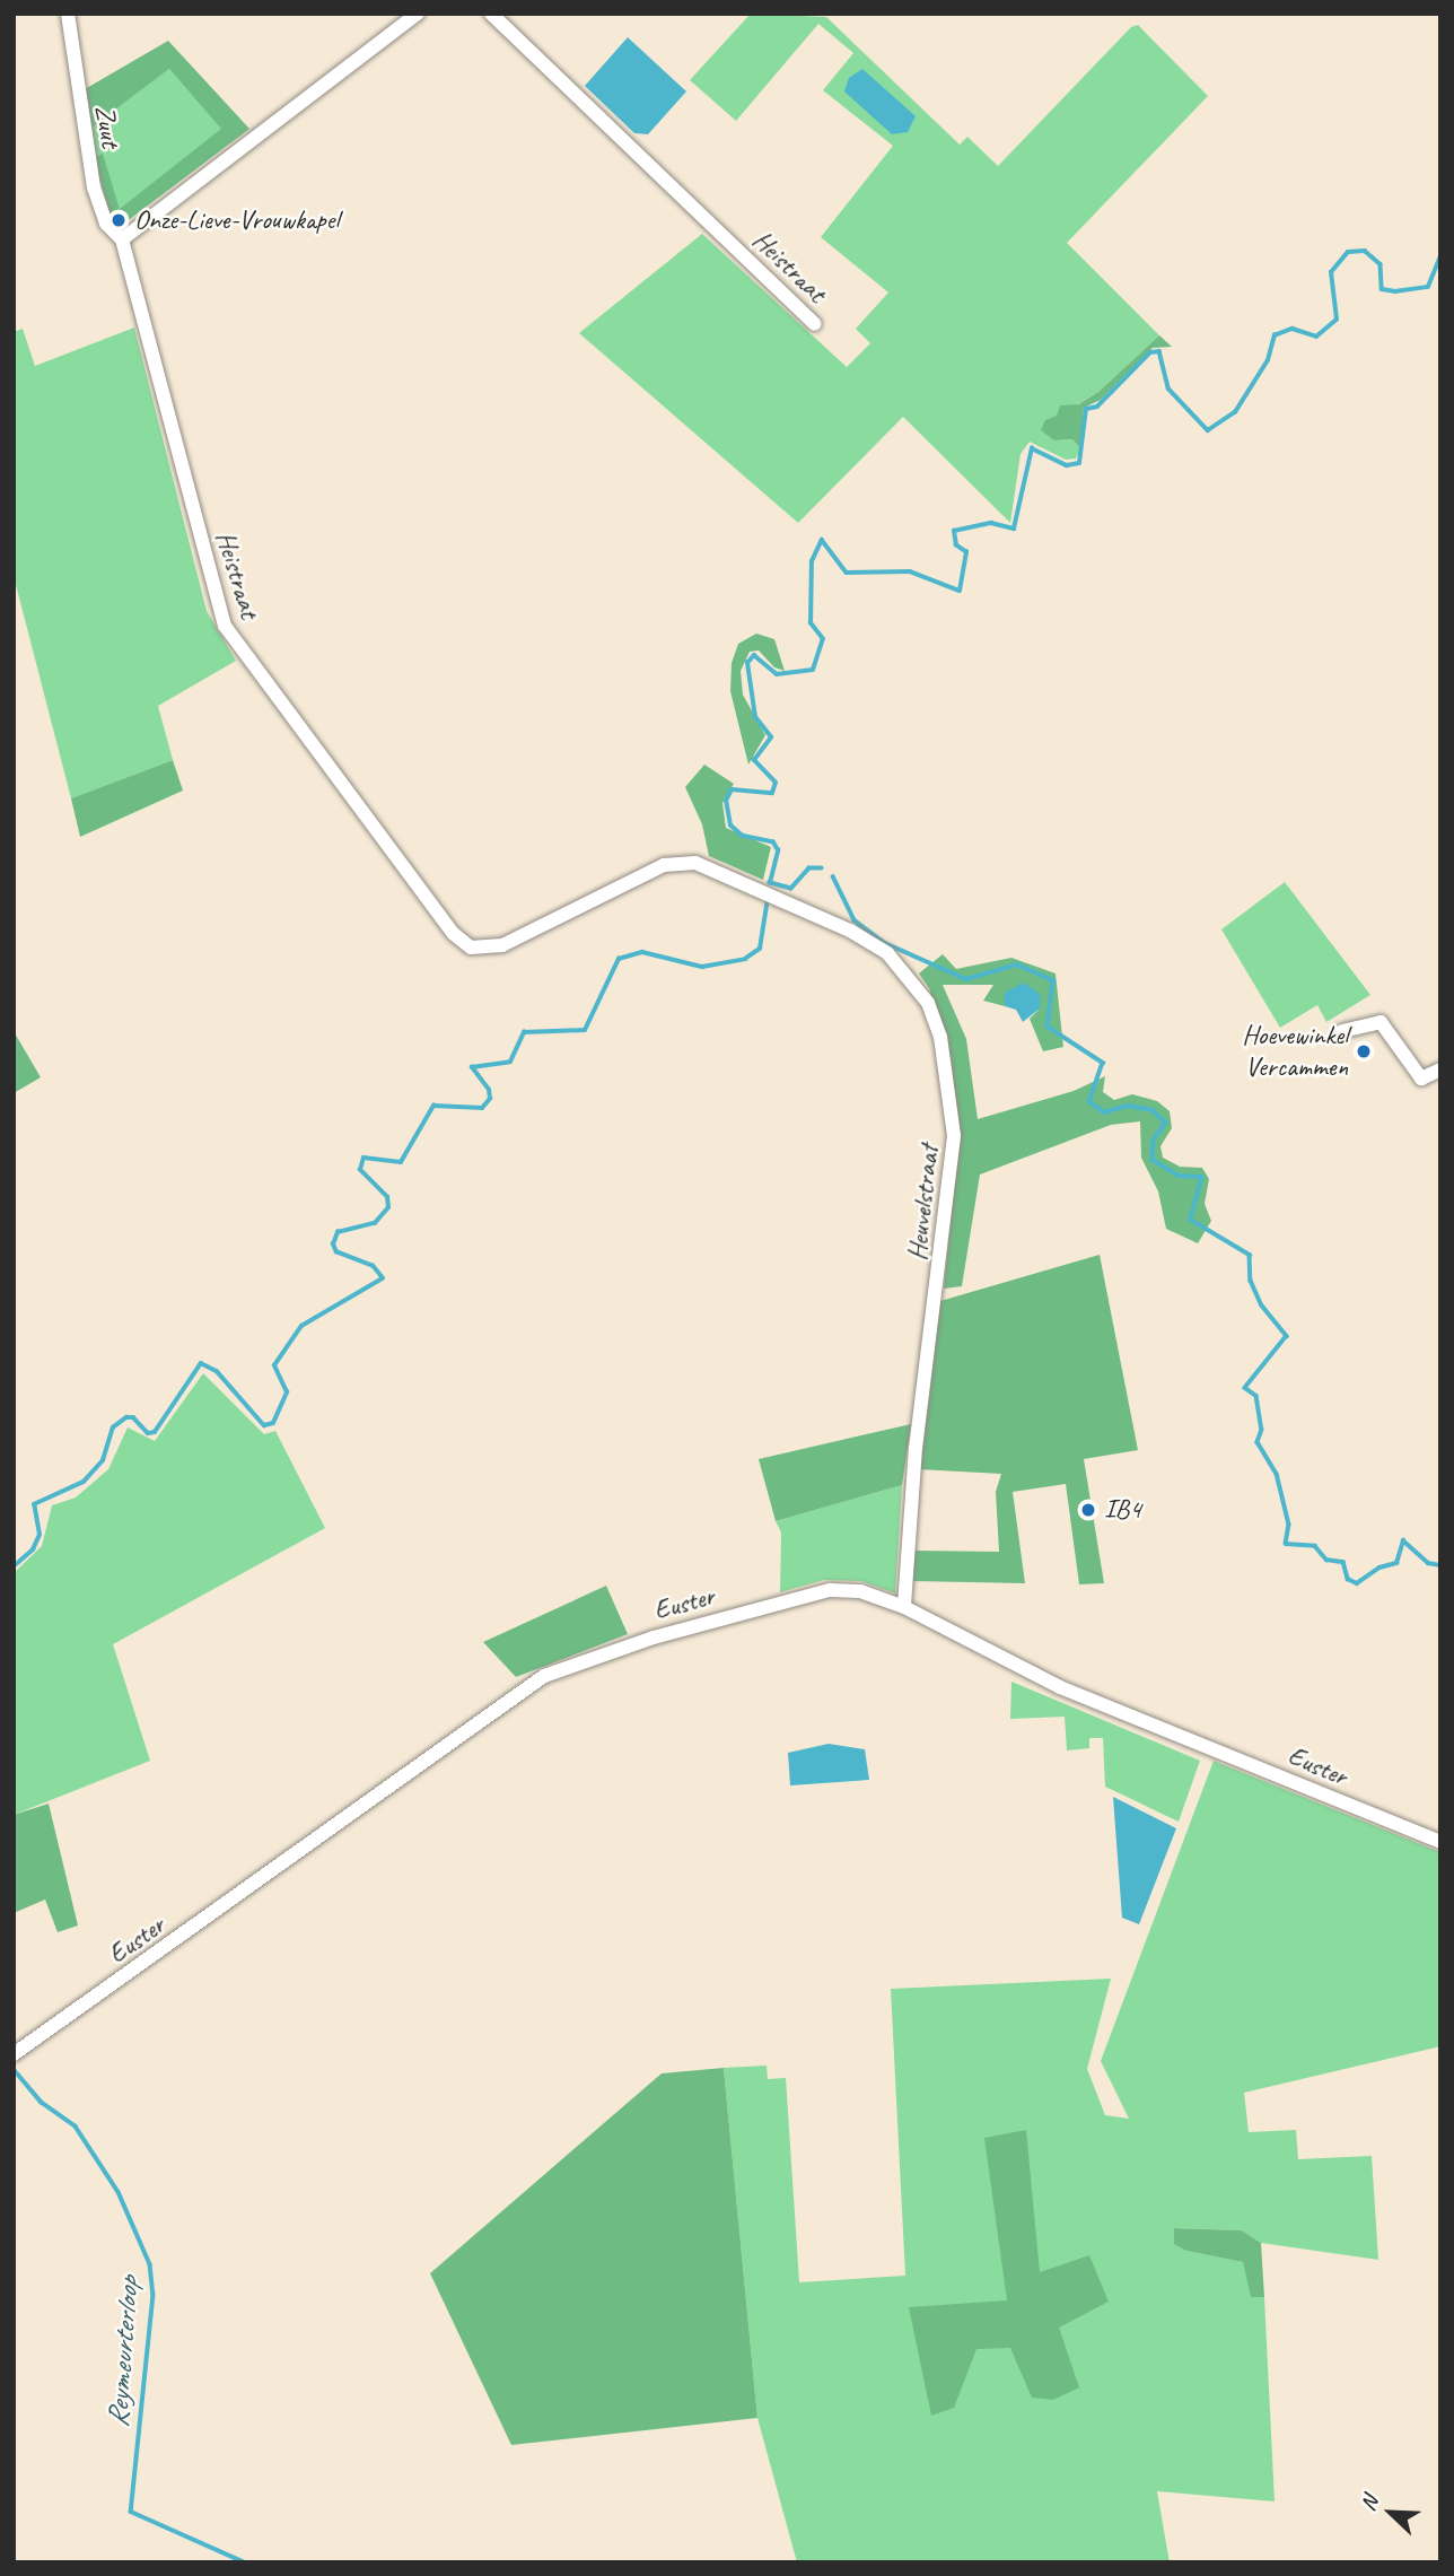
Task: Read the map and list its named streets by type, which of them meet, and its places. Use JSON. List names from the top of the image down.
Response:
{
  "streets": {
    "street": [
      "Zuut",
      "Heistraat",
      "Heuvelstraat",
      "Euster"
    ]
  },
  "crossings": [
    ["Zuut", "Heistraat"],
    ["Heistraat", "Heuvelstraat"],
    ["Heuvelstraat", "Euster"]
  ],
  "water": ["Reymeurterloop"],
  "places": ["Onze-Lieve-Vrouwkapel", "Hoevewinkel Vercammen", "IB4"],
  "north": "top left"
}
